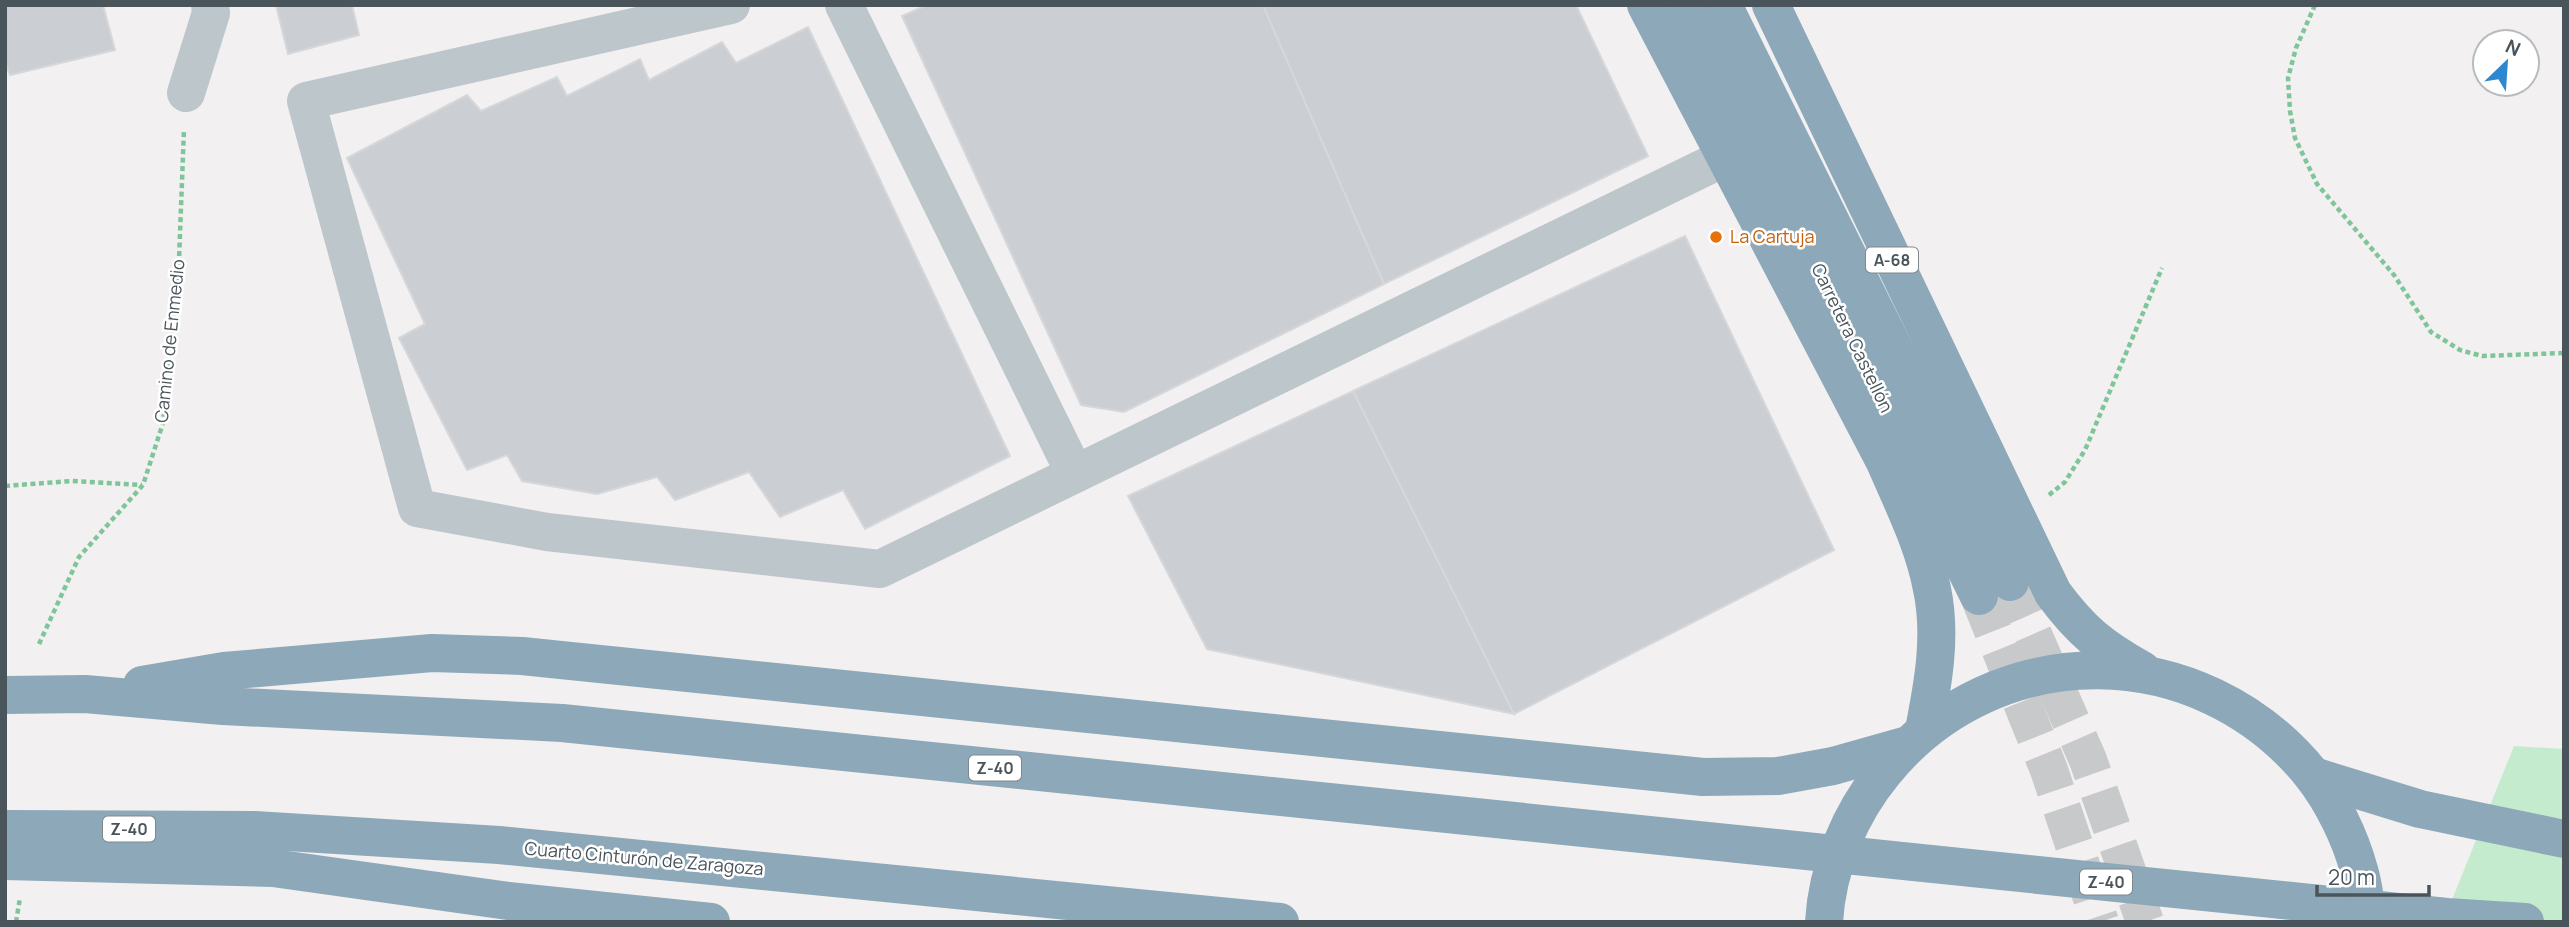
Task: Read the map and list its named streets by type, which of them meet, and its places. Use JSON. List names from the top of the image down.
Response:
{
  "streets": {
    "highway": [
      "A-68",
      "Carretera Castellón",
      "Z-40",
      "Cuarto Cinturón de Zaragoza"
    ],
    "path": ["Camino de Enmedio"]
  },
  "places": ["La Cartuja"],
  "scale_bar": "20 m",
  "north": "top right"
}
